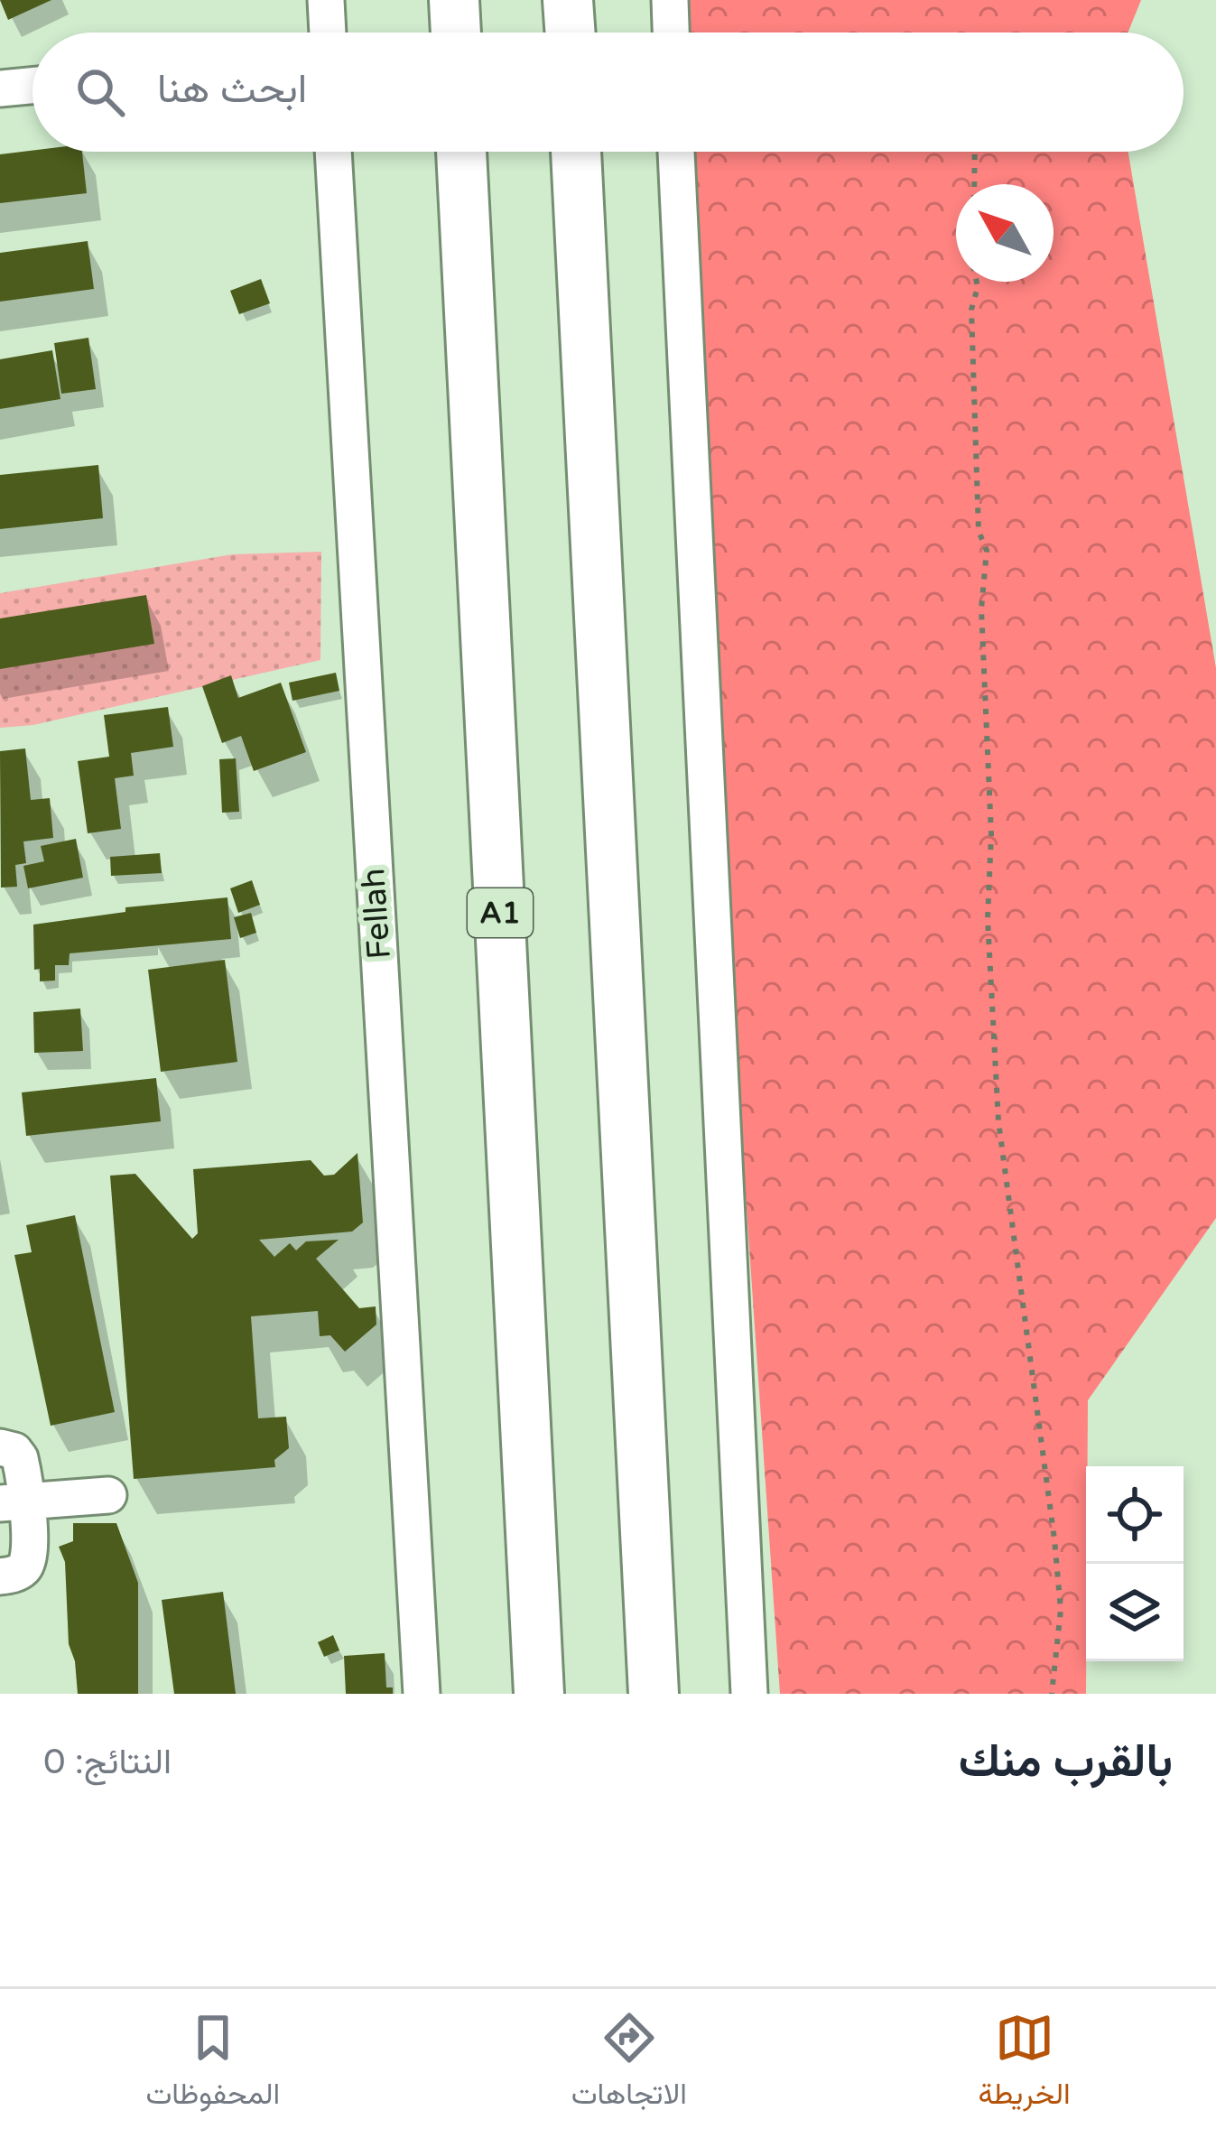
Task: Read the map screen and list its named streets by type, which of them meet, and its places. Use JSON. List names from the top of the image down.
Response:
{
  "streets": {
    "highway": ["A1"],
    "street": ["Fellah"]
  },
  "north": "top left",
  "page": {
    "search": "ابحث هنا",
    "heading": ["بالقرب منك", "النتائج: 0"],
    "nav": ["الخريطة", "الاتجاهات", "المحفوظات"]
  }
}
